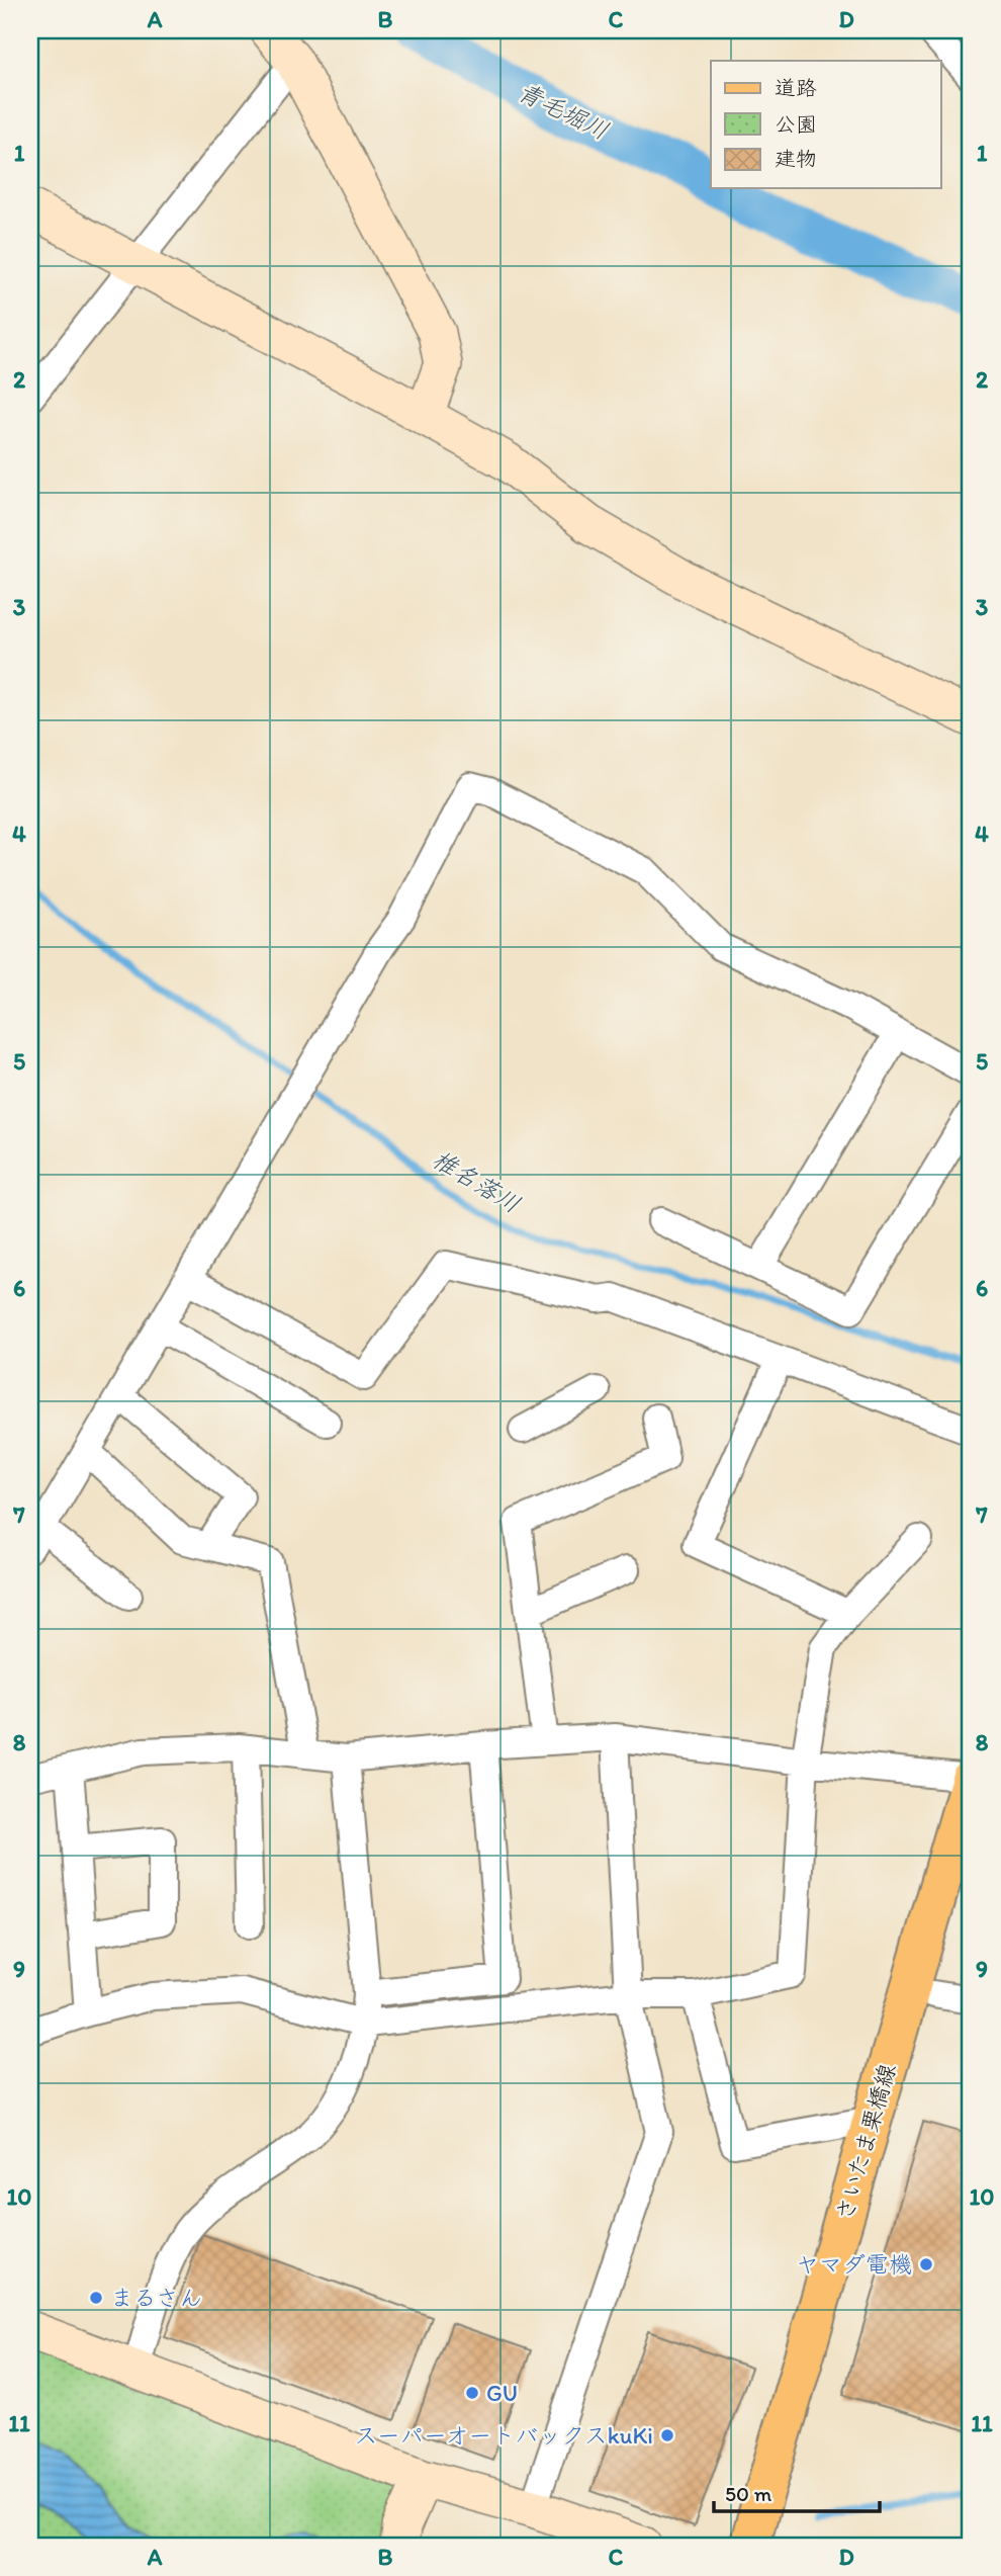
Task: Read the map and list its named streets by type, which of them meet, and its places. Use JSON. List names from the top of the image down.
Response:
{
  "streets": {
    "main road": ["さいたま栗橋線"]
  },
  "water": ["青毛堀川", "椎名落川"],
  "places": [
    "ヤマダ電機",
    "まるさん",
    "GU",
    "スーパーオートバックスkuKi"
  ],
  "legend": ["道路", "公園", "建物"],
  "scale_bar": "50 m",
  "grid": {
    "columns": [
      "A",
      "B",
      "C",
      "D"
    ],
    "rows": [
      "1",
      "2",
      "3",
      "4",
      "5",
      "6",
      "7",
      "8",
      "9",
      "10",
      "11"
    ]
  }
}
